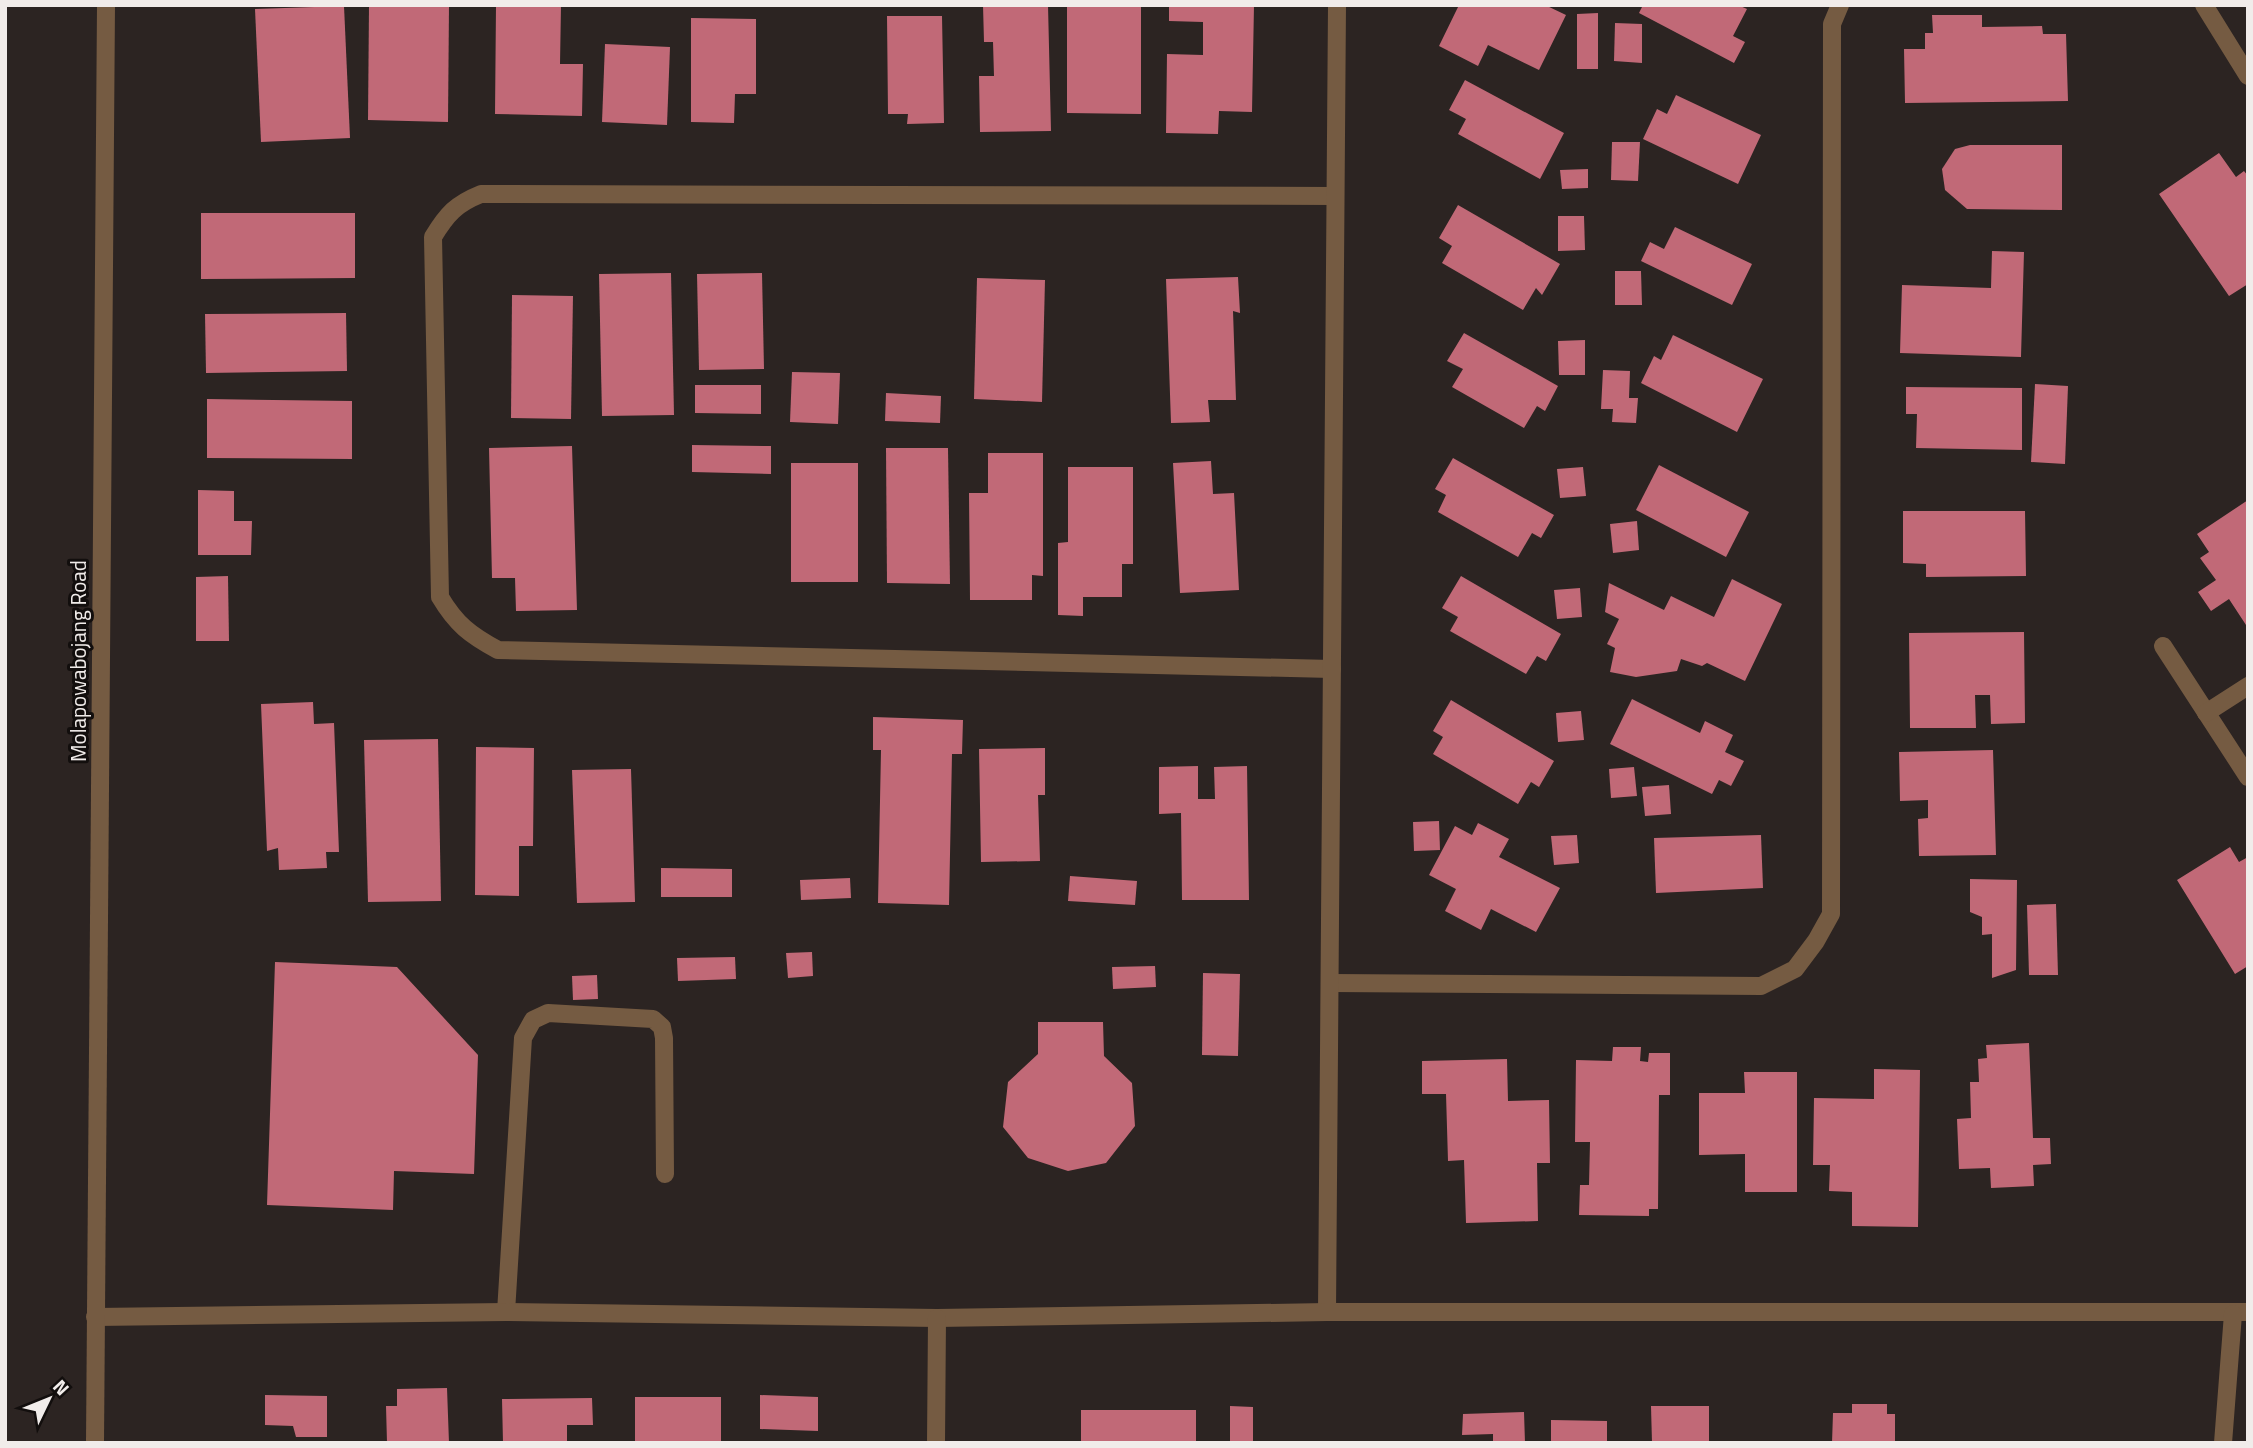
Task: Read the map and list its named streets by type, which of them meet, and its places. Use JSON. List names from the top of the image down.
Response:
{
  "streets": {
    "street": ["Molapowabojang Road"]
  },
  "north": "top right"
}
